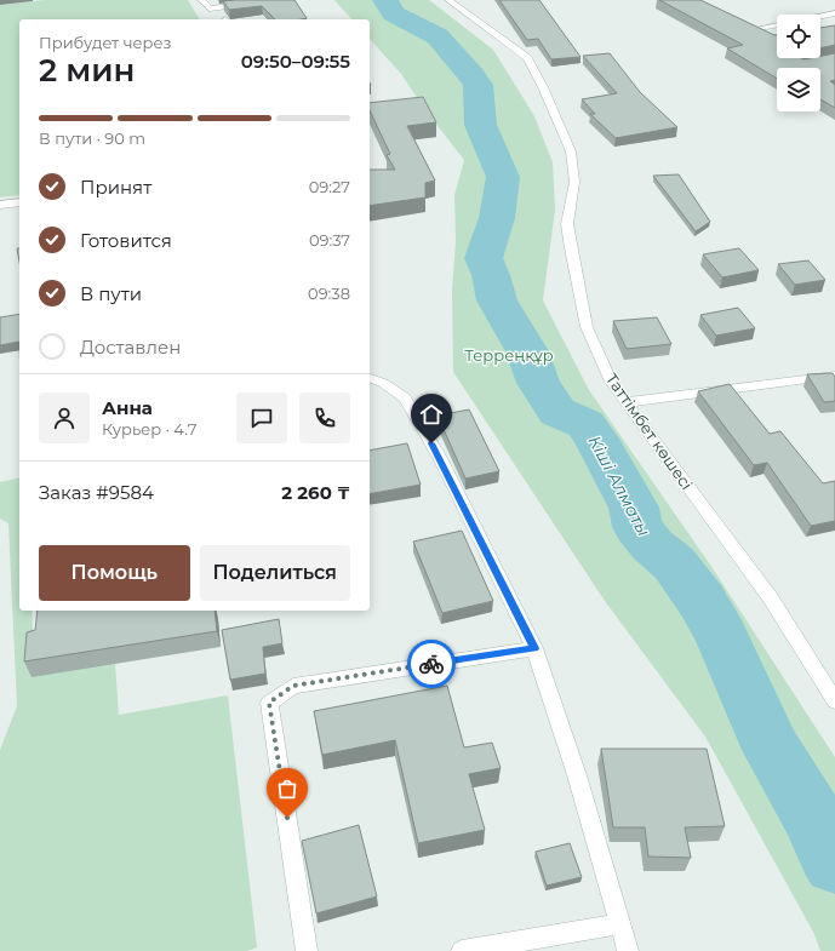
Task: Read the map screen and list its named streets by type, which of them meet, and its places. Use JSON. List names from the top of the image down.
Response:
{
  "streets": {
    "street": ["Таттімбет көшесі"]
  },
  "water": ["Кіші Алматы"],
  "parks": ["Терреңқұр"],
  "page": {
    "heading": ["2 мин", "Прибудет через", "09:50–09:55"],
    "panel": [
      "Анна",
      "Курьер · 4.7",
      "Заказ #9584",
      "2 260 ₸"
    ],
    "bar": "В пути · 90 m",
    "list": [
      ["Принят", "09:27"],
      ["Готовится", "09:37"],
      ["В пути", "09:38"],
      "Доставлен"
    ],
    "buttons": ["Помощь", "Поделиться"]
  }
}
